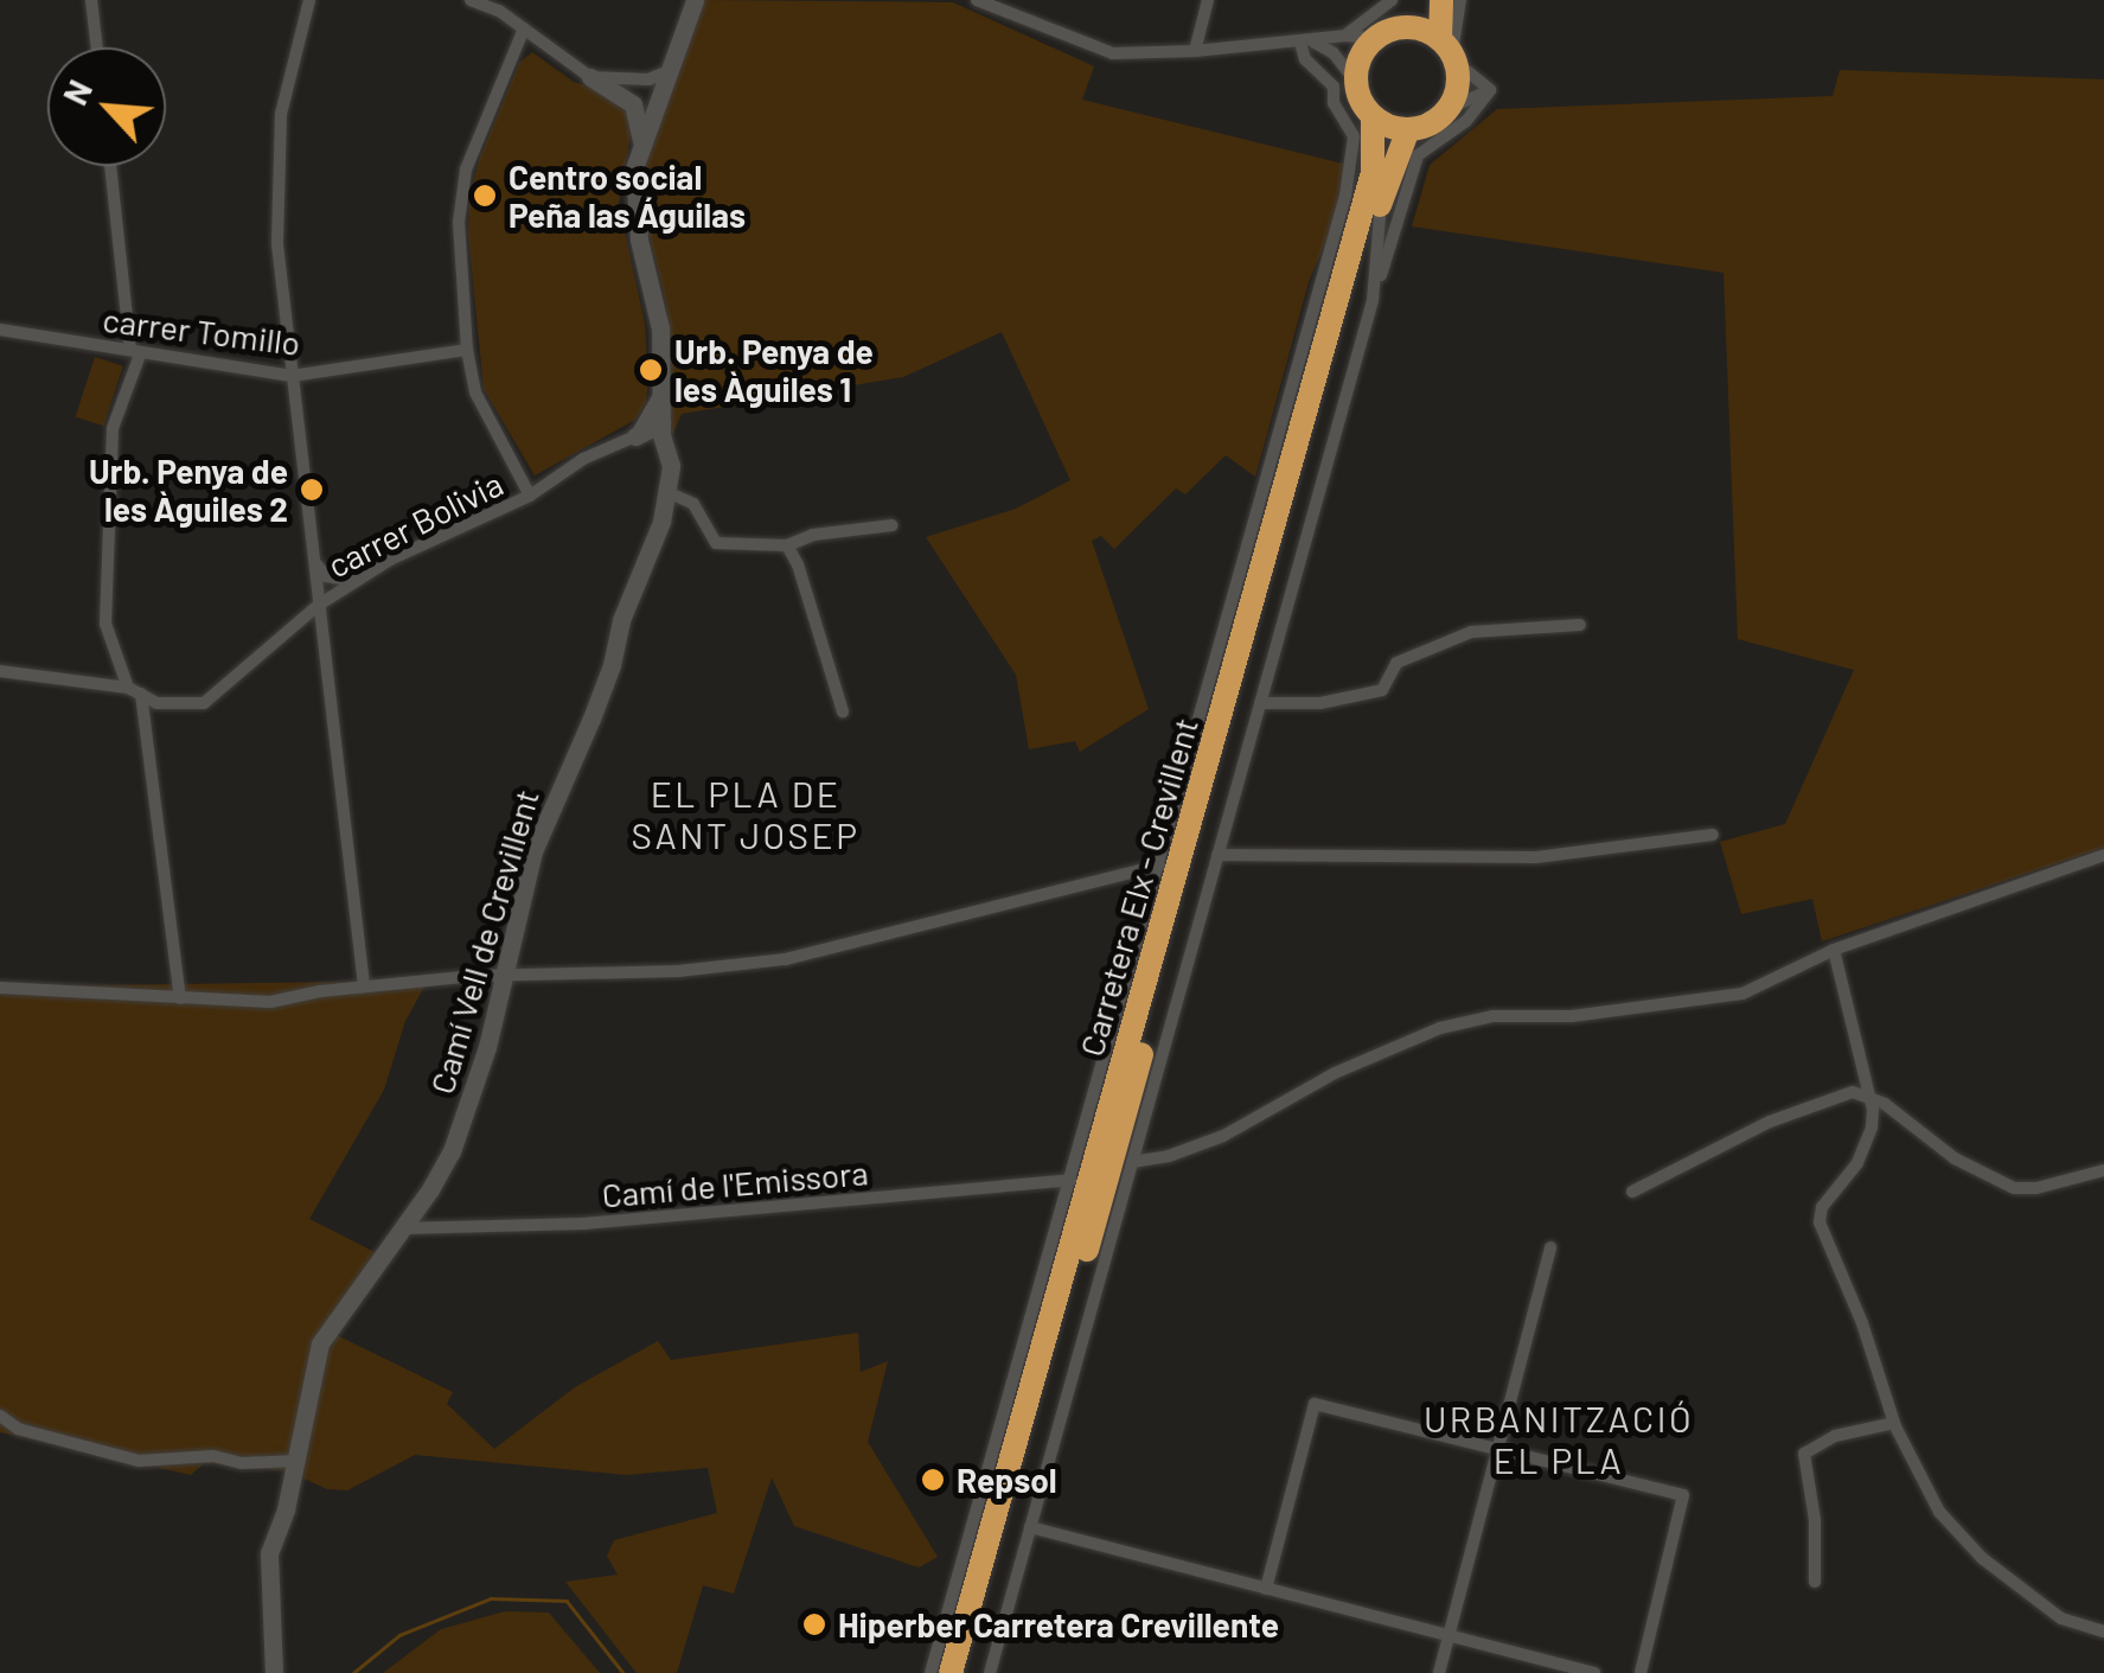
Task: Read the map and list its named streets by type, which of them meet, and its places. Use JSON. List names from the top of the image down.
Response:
{
  "streets": {
    "highway": ["Carretera Elx - Crevillent"],
    "street": [
      "carrer Tomillo",
      "carrer Bolivia",
      "Camí Vell de Crevillent",
      "Camí de l'Emissora"
    ]
  },
  "crossings": [
    ["Camí Vell de Crevillent", "Camí de l'Emissora"]
  ],
  "districts": ["EL PLA DE SANT JOSEP", "URBANITZACIÓ EL PLA"],
  "places": [
    "Centro social Peña las Águilas",
    "Urb. Penya de les Àguiles 1",
    "Urb. Penya de les Àguiles 2",
    "Repsol",
    "Hiperber Carretera Crevillente"
  ],
  "north": "top left"
}
